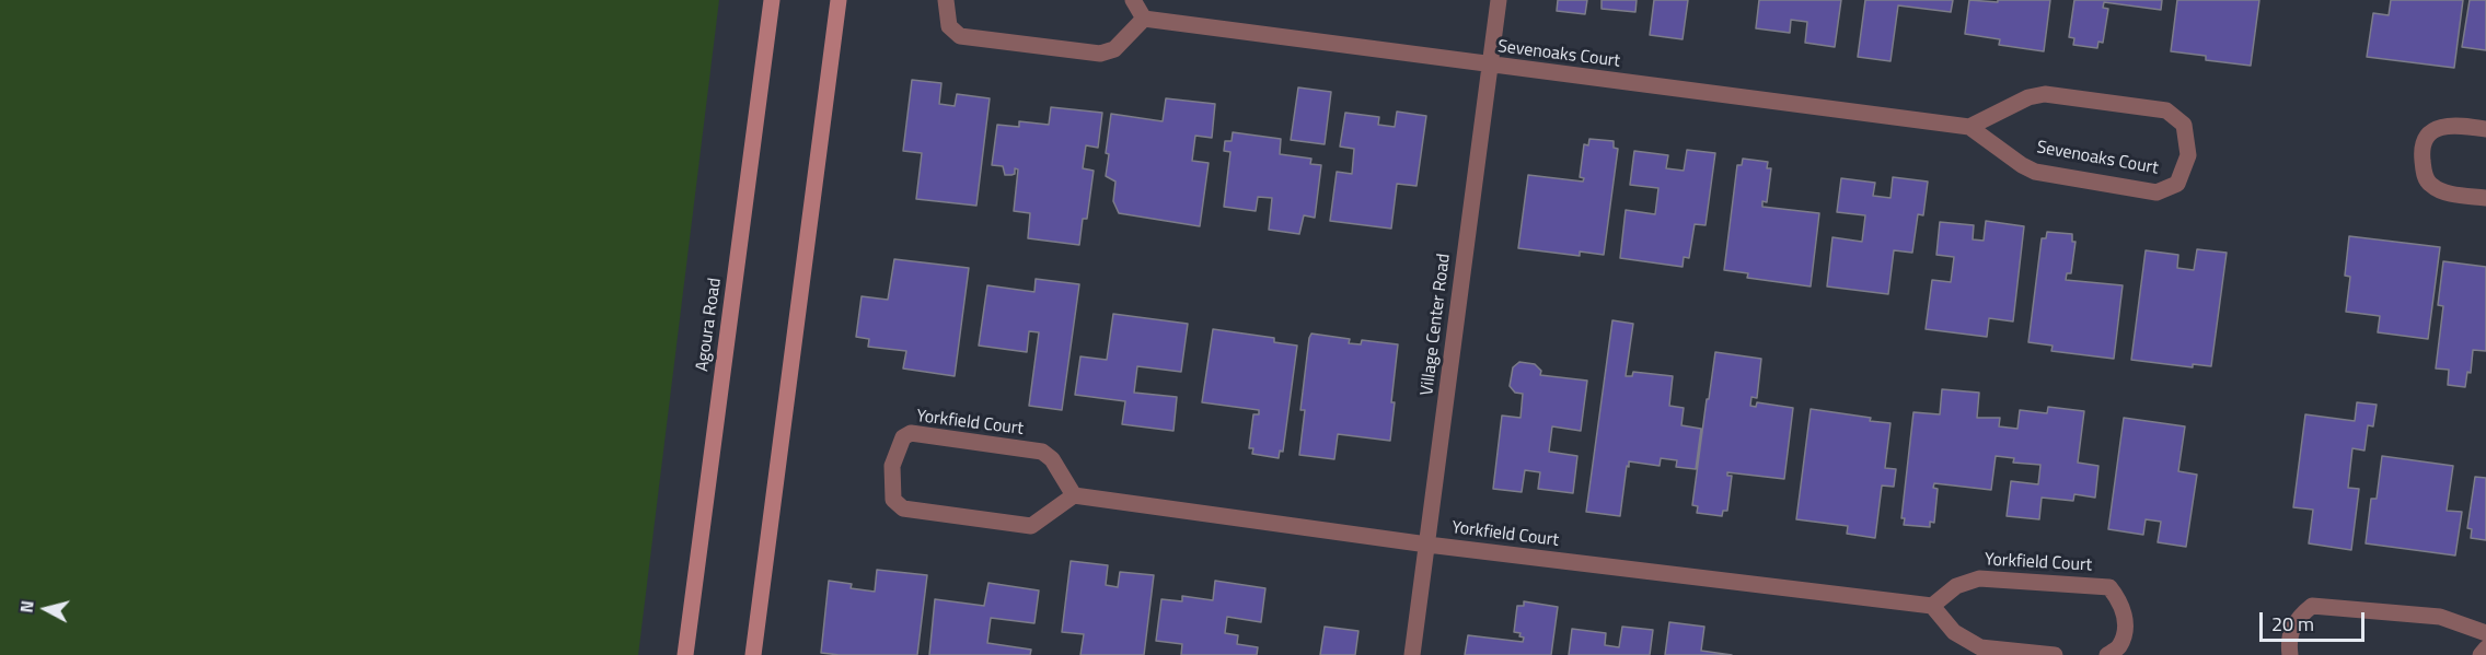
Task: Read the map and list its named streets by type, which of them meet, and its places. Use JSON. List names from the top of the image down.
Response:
{
  "streets": {
    "main road": ["Agoura Road"],
    "street": ["Sevenoaks Court", "Village Center Road", "Yorkfield Court"]
  },
  "crossings": [
    ["Sevenoaks Court", "Village Center Road"],
    ["Village Center Road", "Yorkfield Court"]
  ],
  "scale_bar": "20 m",
  "north": "left"
}
